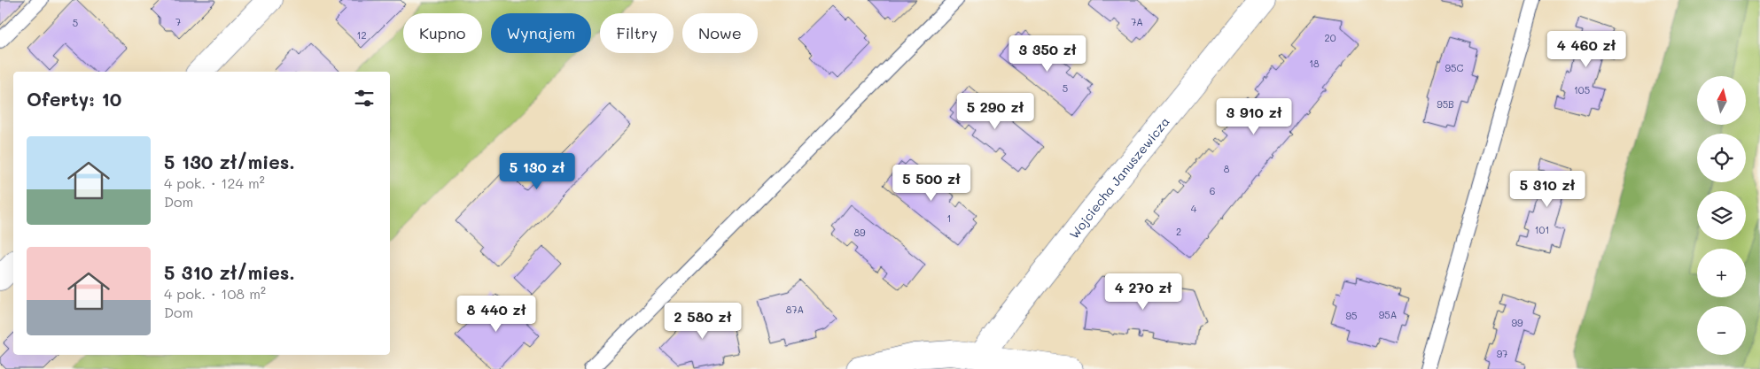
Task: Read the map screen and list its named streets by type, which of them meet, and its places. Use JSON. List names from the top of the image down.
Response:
{
  "streets": {
    "street": ["Wojciecha Januszewicza"]
  },
  "house_numbers": [
    "7",
    "7A",
    "5",
    "12",
    "20",
    "18",
    "95C",
    "5",
    "105",
    "95B",
    "8",
    "6",
    "4",
    "1",
    "101",
    "2",
    "89",
    "87A",
    "95A",
    "95",
    "99",
    "97"
  ],
  "north": "top",
  "page": {
    "chip": [
      "Kupno",
      "Wynajem",
      "Filtry",
      "Nowe"
    ],
    "price": [
      "4 460 zł",
      "3 350 zł",
      "5 290 zł",
      "3 910 zł",
      "5 130 zł",
      "5 500 zł",
      "5 310 zł",
      "4 270 zł",
      "8 440 zł",
      "2 580 zł"
    ],
    "heading": "Oferty: 10",
    "map_buttons": ["+", "−"],
    "list": [
      {
        "name": "5 130 zł/mies.",
        "note": "4 pok. · 124 m² · Dom"
      },
      {
        "name": "5 310 zł/mies.",
        "note": "4 pok. · 108 m² · Dom"
      }
    ]
  }
}
